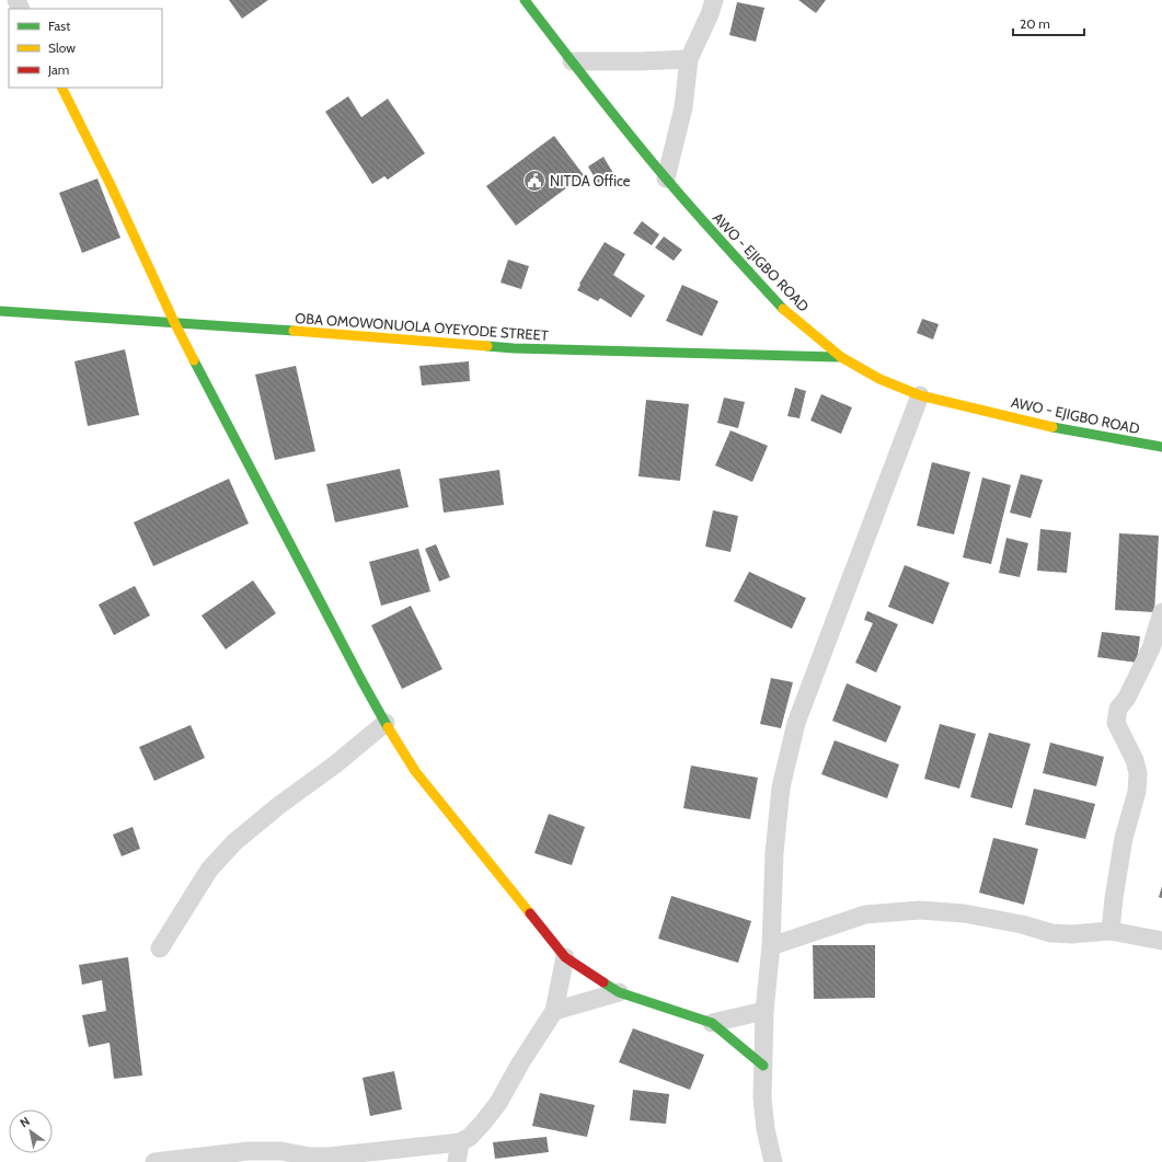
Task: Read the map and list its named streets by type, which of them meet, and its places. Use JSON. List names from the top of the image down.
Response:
{
  "streets": {
    "street": ["AWO - EJIGBO ROAD", "OBA OMOWONUOLA OYEYODE STREET"]
  },
  "crossings": [
    ["AWO - EJIGBO ROAD", "OBA OMOWONUOLA OYEYODE STREET"]
  ],
  "places": {
    "public building": ["NITDA Office"]
  },
  "legend": ["Fast", "Slow", "Jam"],
  "scale_bar": "20 m",
  "north": "top left"
}
